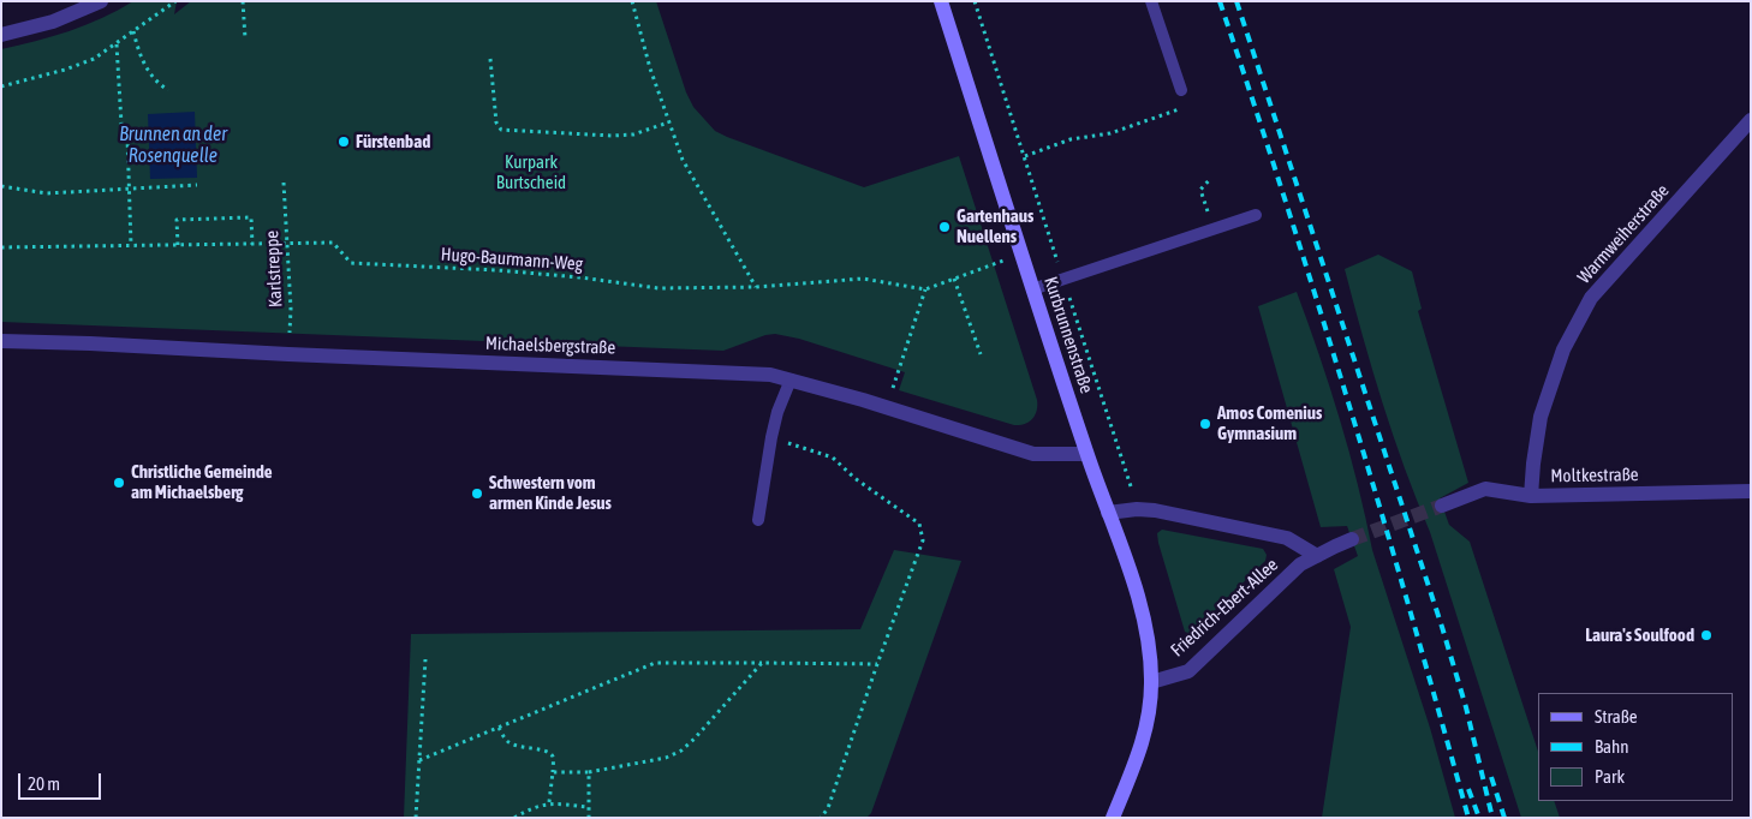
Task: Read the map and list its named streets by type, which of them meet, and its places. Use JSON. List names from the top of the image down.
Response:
{
  "streets": {
    "main road": ["Kurbrunnenstraße"],
    "street": [
      "Warmweiherstraße",
      "Michaelsbergstraße",
      "Moltkestraße",
      "Friedrich-Ebert-Allee"
    ],
    "path": ["Hugo-Baurmann-Weg", "Karlstreppe"]
  },
  "crossings": [
    ["Warmweiherstraße", "Moltkestraße"],
    ["Hugo-Baurmann-Weg", "Karlstreppe"],
    ["Karlstreppe", "Michaelsbergstraße"],
    ["Kurbrunnenstraße", "Michaelsbergstraße"],
    ["Kurbrunnenstraße", "Friedrich-Ebert-Allee"]
  ],
  "water": ["Brunnen an der Rosenquelle"],
  "parks": ["Kurpark Burtscheid"],
  "places": [
    "Fürstenbad",
    "Gartenhaus Nuellens",
    "Amos Comenius Gymnasium",
    "Christliche Gemeinde am Michaelsberg",
    "Schwestern vom armen Kinde Jesus",
    "Laura's Soulfood"
  ],
  "legend": ["Straße", "Bahn", "Park"],
  "scale_bar": "20 m"
}
